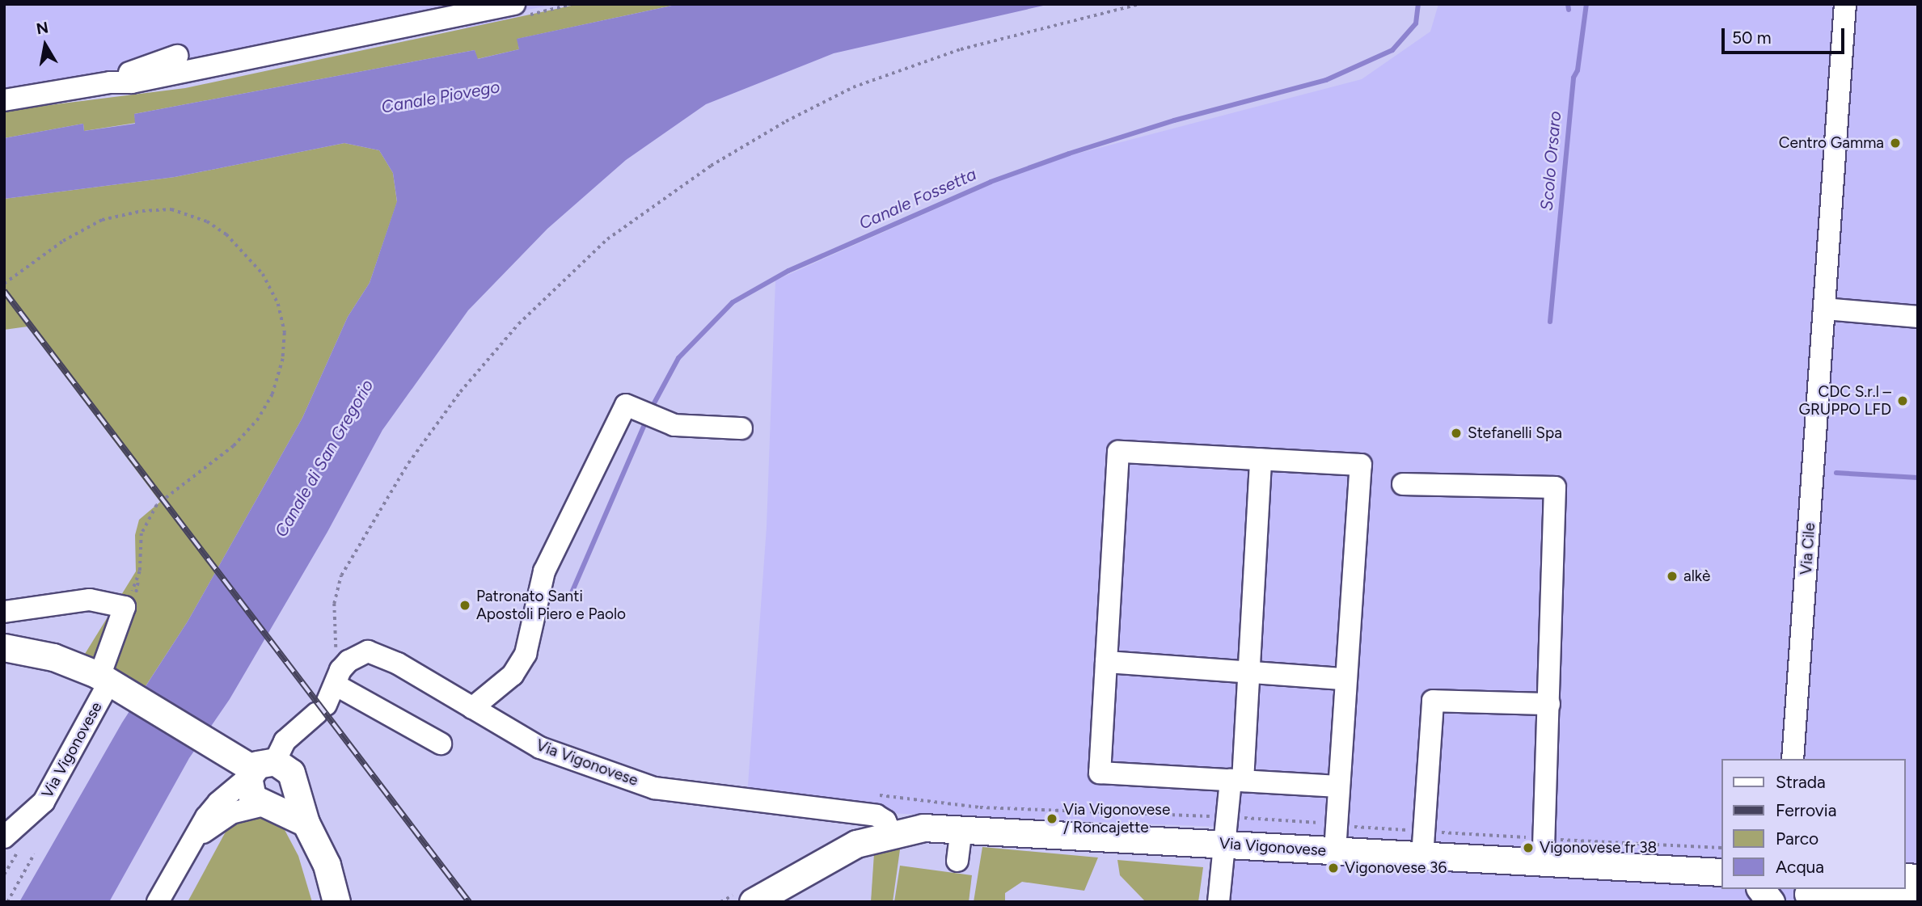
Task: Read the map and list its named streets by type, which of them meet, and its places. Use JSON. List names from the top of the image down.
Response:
{
  "streets": {
    "main road": ["Via Vigonovese"],
    "street": ["Via Cile"]
  },
  "water": [
    "Canale Piovego",
    "Scolo Orsaro",
    "Canale Fossetta",
    "Canale di San Gregorio"
  ],
  "places": [
    "Centro Gamma",
    "CDC S.r.l – GRUPPO LFD",
    "Stefanelli Spa",
    "alkè",
    "Patronato Santi Apostoli Piero e Paolo",
    "Via Vigonovese / Roncajette",
    "Vigonovese fr 38",
    "Vigonovese 36"
  ],
  "legend": [
    "Strada",
    "Ferrovia",
    "Parco",
    "Acqua"
  ],
  "scale_bar": "50 m",
  "north": "top"
}
